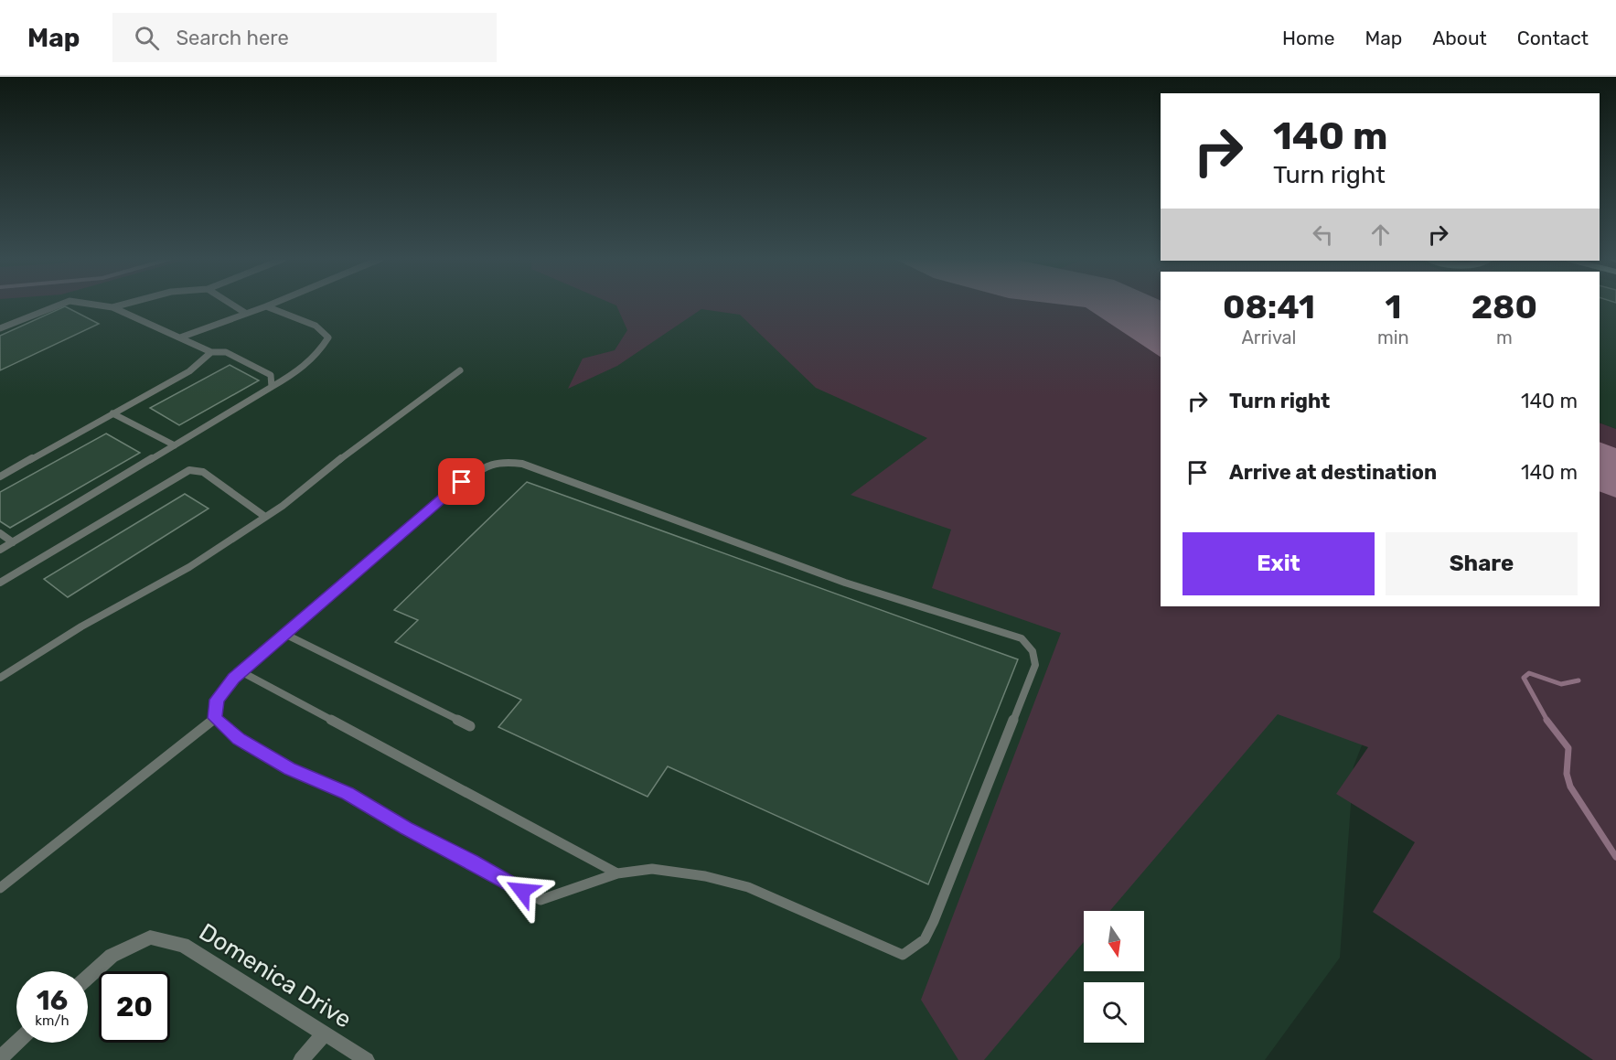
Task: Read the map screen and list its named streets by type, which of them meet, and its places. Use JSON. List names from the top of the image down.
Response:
{
  "streets": {
    "street": ["Domenica Drive"]
  },
  "north": "bottom",
  "page": {
    "header": "Map",
    "search": "Search here",
    "nav": [
      "Home",
      "Map",
      "About",
      "Contact"
    ],
    "turn": ["140 m", "Turn right"],
    "eta": [
      "08:41",
      "Arrival",
      "1",
      "min",
      "280",
      "m"
    ],
    "list": [
      {
        "name": "Turn right",
        "value": "140 m"
      },
      {
        "name": "Arrive at destination",
        "value": "140 m"
      }
    ],
    "buttons": ["Exit", "Share"],
    "speed": "16 km/h",
    "limit": "20"
  }
}
